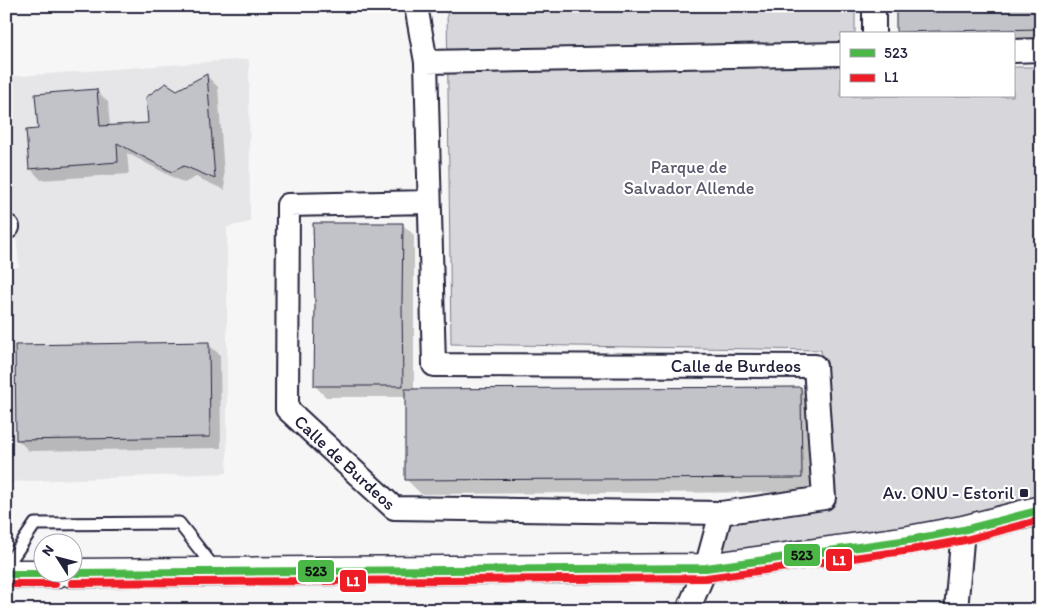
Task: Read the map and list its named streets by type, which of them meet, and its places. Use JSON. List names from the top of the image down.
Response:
{
  "streets": {
    "street": ["Calle de Burdeos"]
  },
  "parks": ["Parque de Salvador Allende"],
  "places": {
    "transit": ["Av. ONU - Estoril"]
  },
  "lines": ["transit line 523", "transit line L1"],
  "legend": ["523", "L1"],
  "north": "top left"
}
